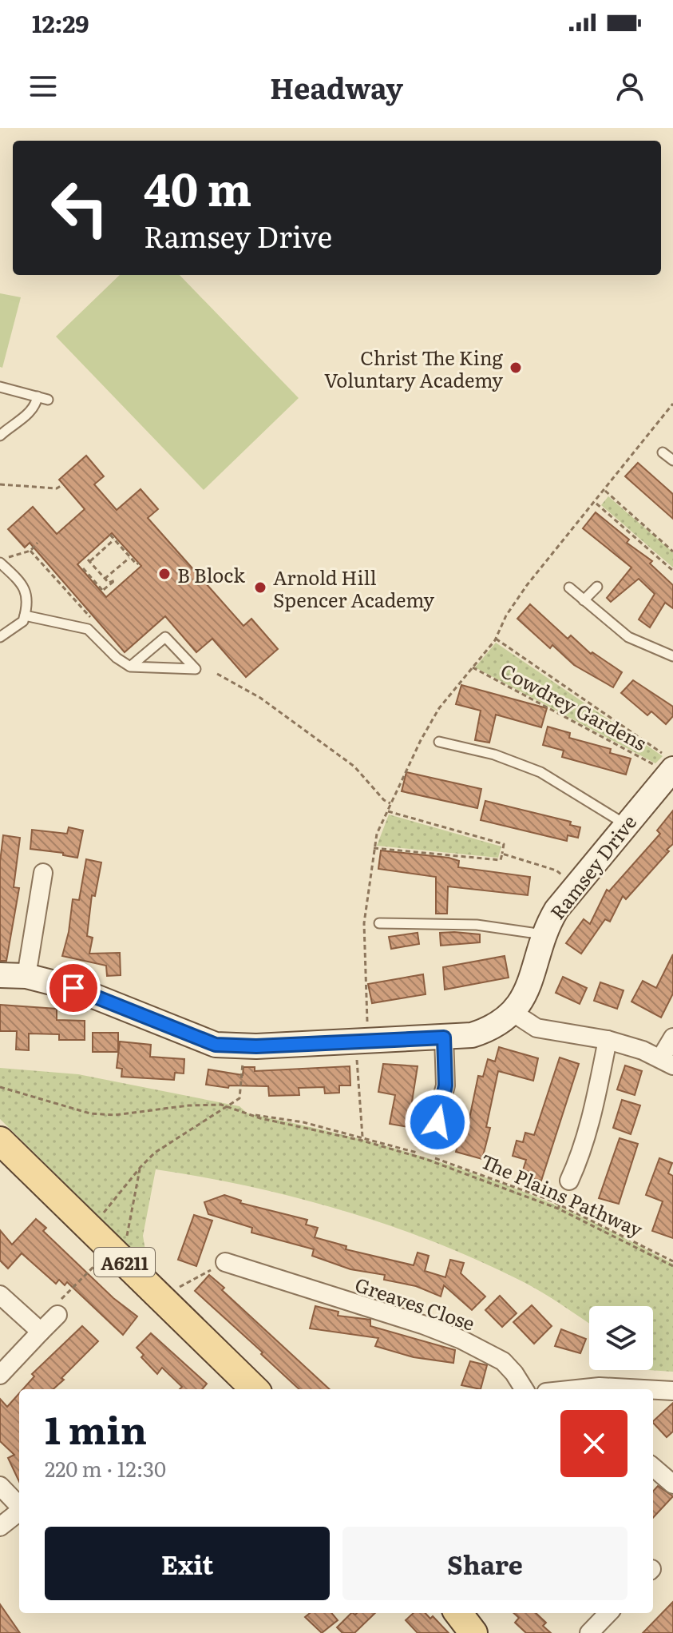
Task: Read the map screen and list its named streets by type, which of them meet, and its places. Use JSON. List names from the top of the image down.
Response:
{
  "streets": {
    "main road": ["A6211"],
    "street": ["Ramsey Drive", "Greaves Close"],
    "path": ["Cowdrey Gardens", "The Plains Pathway"]
  },
  "places": ["Christ The King Voluntary Academy", "B Block", "Arnold Hill Spencer Academy"],
  "page": {
    "status": "12:29",
    "header": "Headway",
    "turn": ["40 m", "Ramsey Drive"],
    "heading": ["1 min", "220 m · 12:30"],
    "buttons": ["Exit", "Share"]
  }
}
